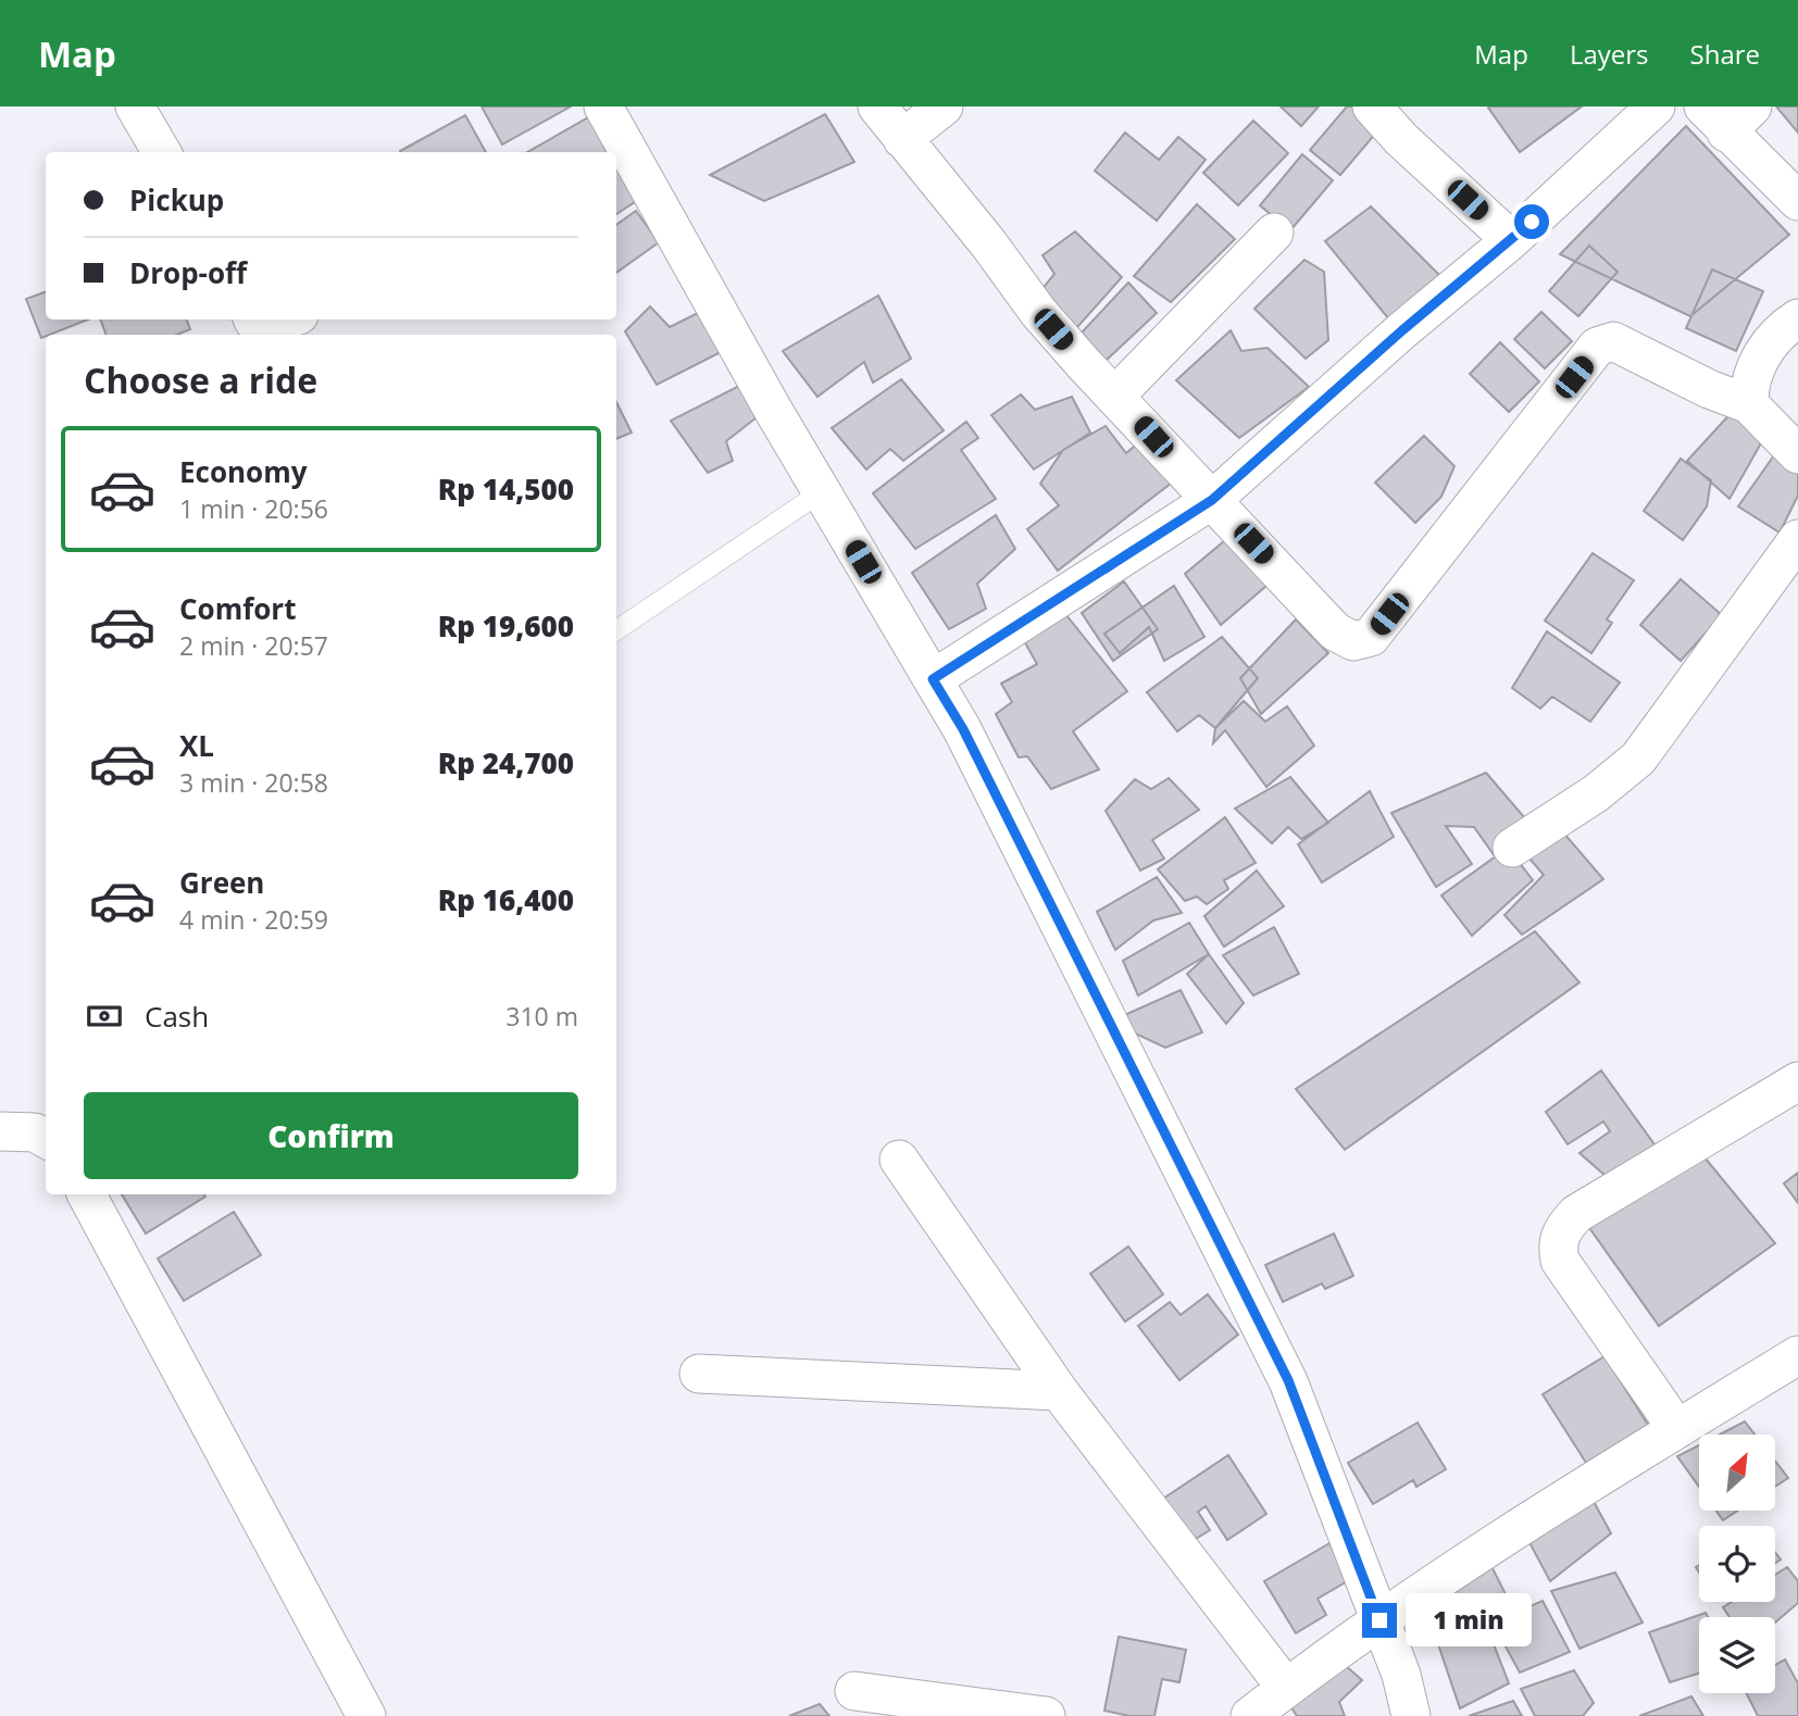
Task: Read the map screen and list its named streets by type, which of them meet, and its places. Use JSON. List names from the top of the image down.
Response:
{
  "north": "top right",
  "page": {
    "header": "Map",
    "nav": ["Map", "Layers", "Share"],
    "banner": ["Pickup", "Drop-off"],
    "heading": "Choose a ride",
    "list": [
      {
        "name": "Economy",
        "note": "1 min · 20:56",
        "value": "Rp 14,500"
      },
      {
        "name": "Comfort",
        "note": "2 min · 20:57",
        "value": "Rp 19,600"
      },
      {
        "name": "XL",
        "note": "3 min · 20:58",
        "value": "Rp 24,700"
      },
      {
        "name": "Green",
        "note": "4 min · 20:59",
        "value": "Rp 16,400"
      }
    ],
    "pay": ["Cash", "310 m"],
    "buttons": "Confirm",
    "bubble": "1 min"
  }
}
